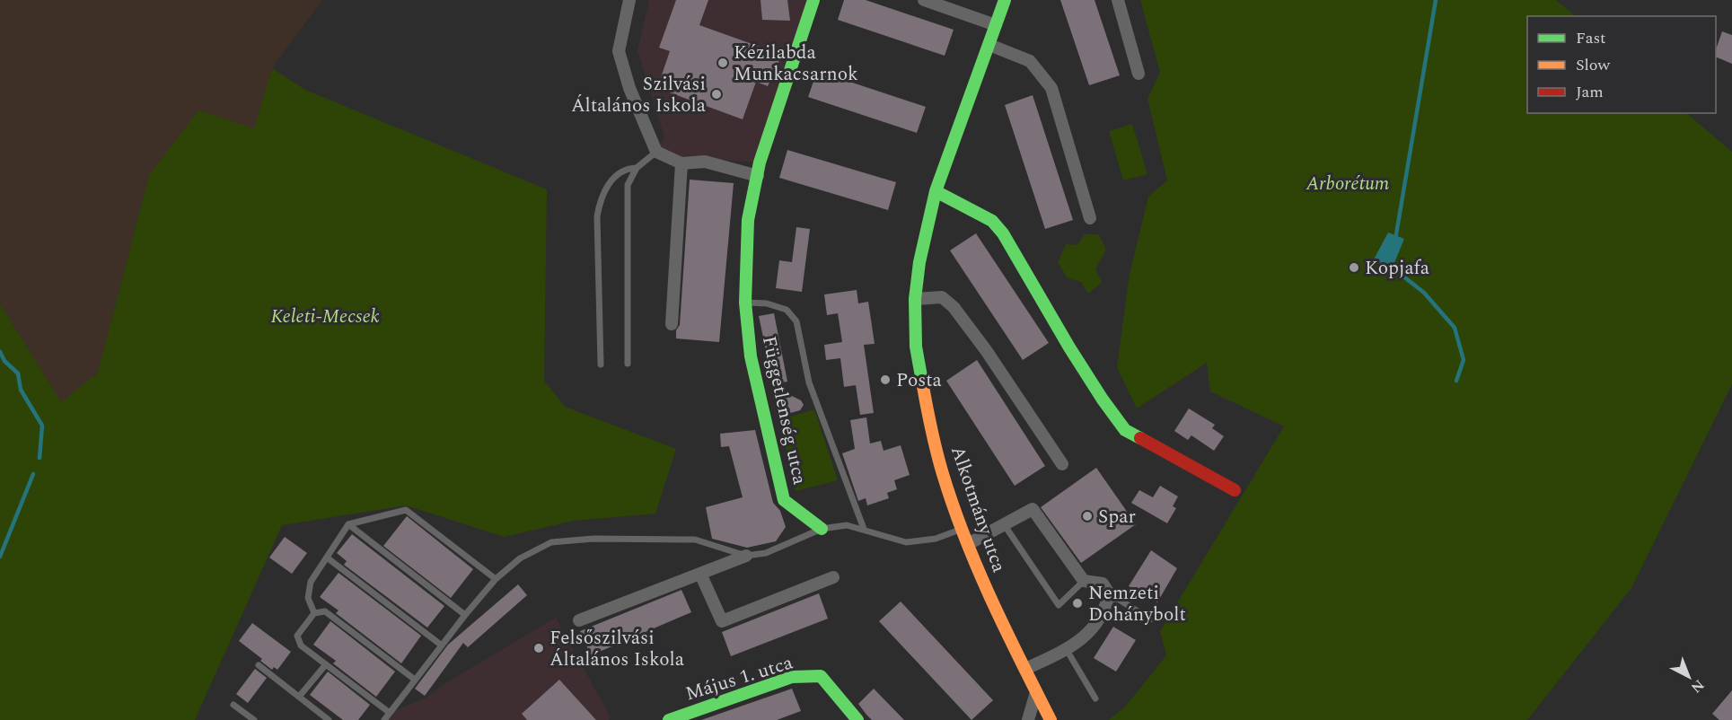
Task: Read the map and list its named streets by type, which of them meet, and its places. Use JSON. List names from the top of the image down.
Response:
{
  "streets": {
    "street": ["Függetlenség utca", "Alkotmány utca", "Május 1. utca"]
  },
  "parks": ["Arborétum", "Keleti-Mecsek"],
  "places": [
    "Kézilabda Munkacsarnok",
    "Szilvási Általános Iskola",
    "Kopjafa",
    "Posta",
    "Spar",
    "Nemzeti Dohánybolt",
    "Felsőszilvási Általános Iskola"
  ],
  "legend": ["Fast", "Slow", "Jam"],
  "north": "bottom right"
}
